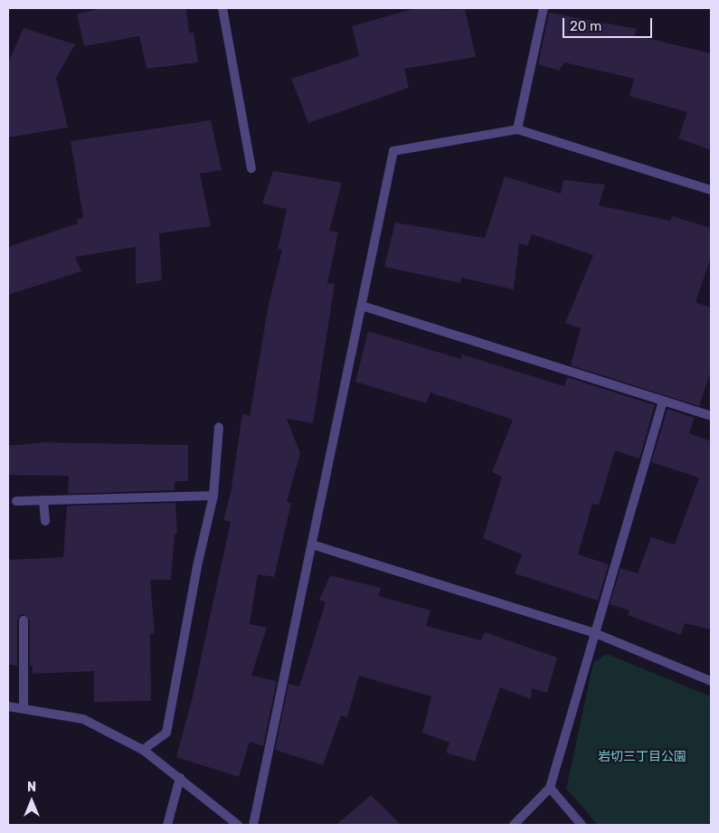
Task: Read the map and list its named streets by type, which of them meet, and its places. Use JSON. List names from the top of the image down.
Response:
{
  "parks": ["岩切三丁目公園"],
  "scale_bar": "20 m",
  "north": "top"
}
